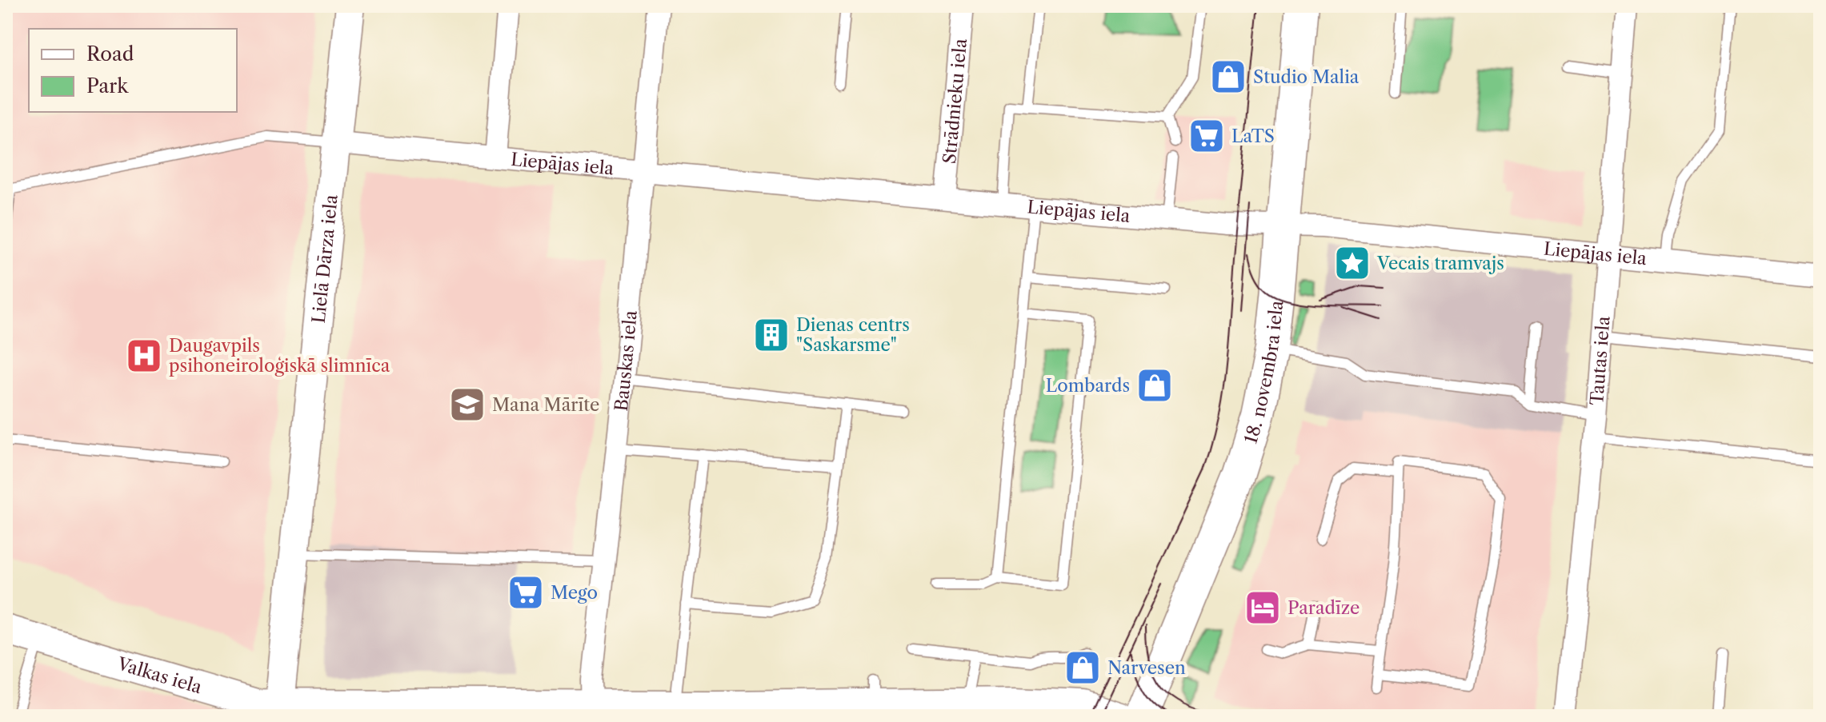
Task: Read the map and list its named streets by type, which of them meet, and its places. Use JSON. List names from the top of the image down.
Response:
{
  "streets": {
    "main road": ["18. novembra iela"],
    "street": [
      "Strādnieku iela",
      "Liepājas iela",
      "Lielā Dārza iela",
      "Bauskas iela",
      "Tautas iela",
      "Valkas iela"
    ]
  },
  "crossings": [
    ["Strādnieku iela", "Liepājas iela"],
    ["Liepājas iela", "Lielā Dārza iela"],
    ["Liepājas iela", "Bauskas iela"],
    ["Liepājas iela", "Tautas iela"],
    ["Liepājas iela", "18. novembra iela"],
    ["Lielā Dārza iela", "Valkas iela"],
    ["Bauskas iela", "Valkas iela"]
  ],
  "places": {
    "shop": ["Studio Malia", "Lombards", "Narvesen"],
    "supermarket": ["LaTS", "Mego"],
    "place": ["Vecais tramvajs"],
    "building": ["Dienas centrs \"Saskarsme\""],
    "hospital": ["Daugavpils psihoneiroloģiskā slimnīca"],
    "school or university": ["Mana Mārīte"],
    "hotel": ["Paradīze"]
  },
  "legend": ["Road", "Park"]
}
